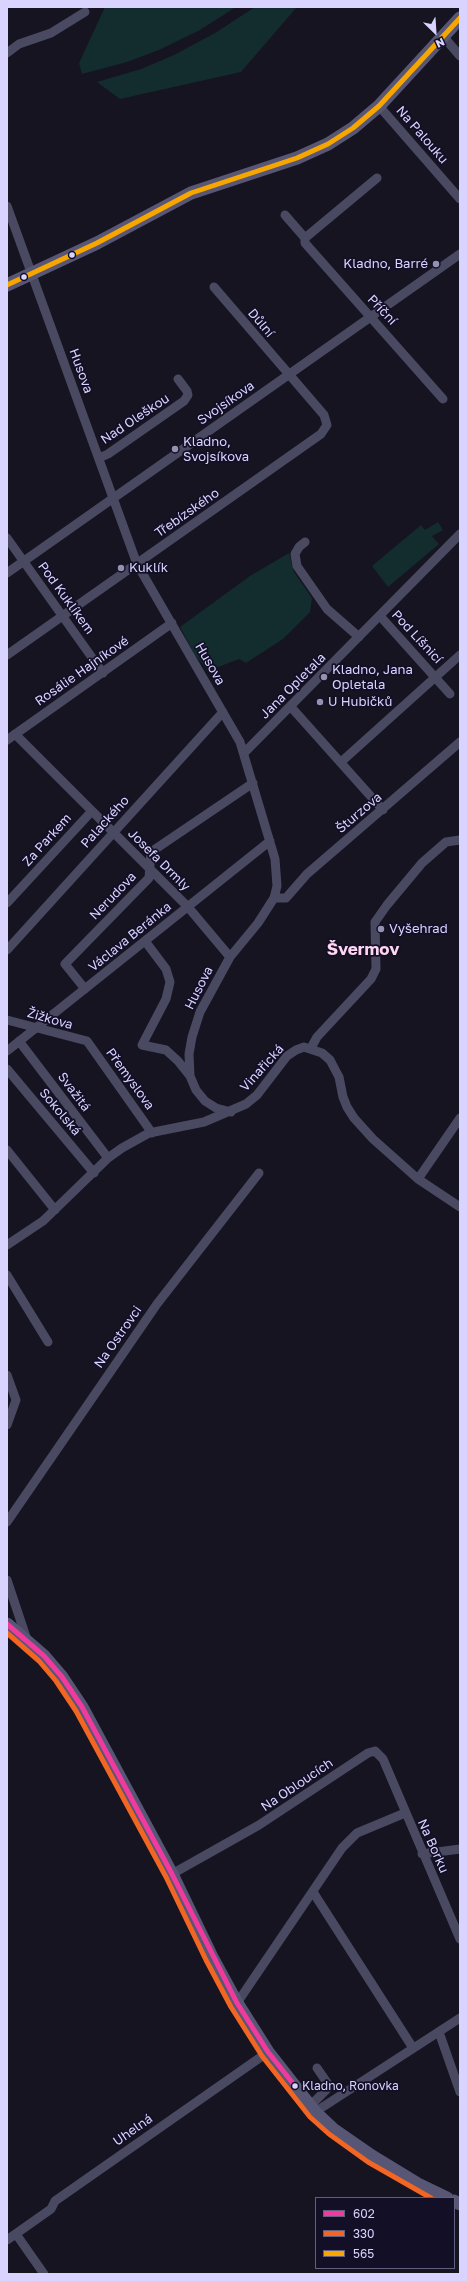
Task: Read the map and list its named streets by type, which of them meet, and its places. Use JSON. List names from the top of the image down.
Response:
{
  "streets": {
    "street": [
      "Na Palouku",
      "Příční",
      "Důlní",
      "Husova",
      "Svojsíkova",
      "Nad Oleškou",
      "Třebízského",
      "Pod Kuklíkem",
      "Pod Líšnicí",
      "Rosálie Hajníkové",
      "Jana Opletala",
      "Šturzova",
      "Palackého",
      "Za Parkem",
      "Josefa Drmly",
      "Nerudova",
      "Václava Beránka",
      "Žižkova",
      "Vinařická",
      "Přemyslova",
      "Svažitá",
      "Sokolská",
      "Na Ostrovci",
      "Na Obloucích",
      "Na Borku",
      "Uhelná"
    ]
  },
  "crossings": [
    ["Příční", "Svojsíkova"],
    ["Důlní", "Svojsíkova"],
    ["Důlní", "Třebízského"],
    ["Husova", "Svojsíkova"],
    ["Husova", "Nad Oleškou"],
    ["Husova", "Třebízského"],
    ["Husova", "Rosálie Hajníkové"],
    ["Husova", "Jana Opletala"],
    ["Husova", "Šturzova"],
    ["Husova", "Palackého"],
    ["Husova", "Josefa Drmly"],
    ["Husova", "Nerudova"],
    ["Husova", "Václava Beránka"],
    ["Husova", "Vinařická"],
    ["Svojsíkova", "Třebízského"],
    ["Svojsíkova", "Pod Kuklíkem"],
    ["Třebízského", "Pod Kuklíkem"],
    ["Pod Kuklíkem", "Rosálie Hajníkové"],
    ["Pod Líšnicí", "Jana Opletala"],
    ["Rosálie Hajníkové", "Josefa Drmly"],
    ["Palackého", "Josefa Drmly"],
    ["Za Parkem", "Josefa Drmly"],
    ["Josefa Drmly", "Nerudova"],
    ["Josefa Drmly", "Václava Beránka"],
    ["Nerudova", "Václava Beránka"],
    ["Václava Beránka", "Žižkova"],
    ["Václava Beránka", "Svažitá"],
    ["Žižkova", "Přemyslova"],
    ["Vinařická", "Přemyslova"],
    ["Vinařická", "Svažitá"],
    ["Vinařická", "Sokolská"],
    ["Na Obloucích", "Na Borku"]
  ],
  "districts": ["Švermov"],
  "places": [
    "Kladno, Barré",
    "Kladno, Svojsíkova",
    "Kuklík",
    "Kladno, Jana Opletala",
    "U Hubičků",
    "Vyšehrad",
    "Kladno, Ronovka"
  ],
  "lines": ["transit line 565", "transit line 602", "transit line 330"],
  "legend": ["602", "330", "565"],
  "north": "bottom right"
}
